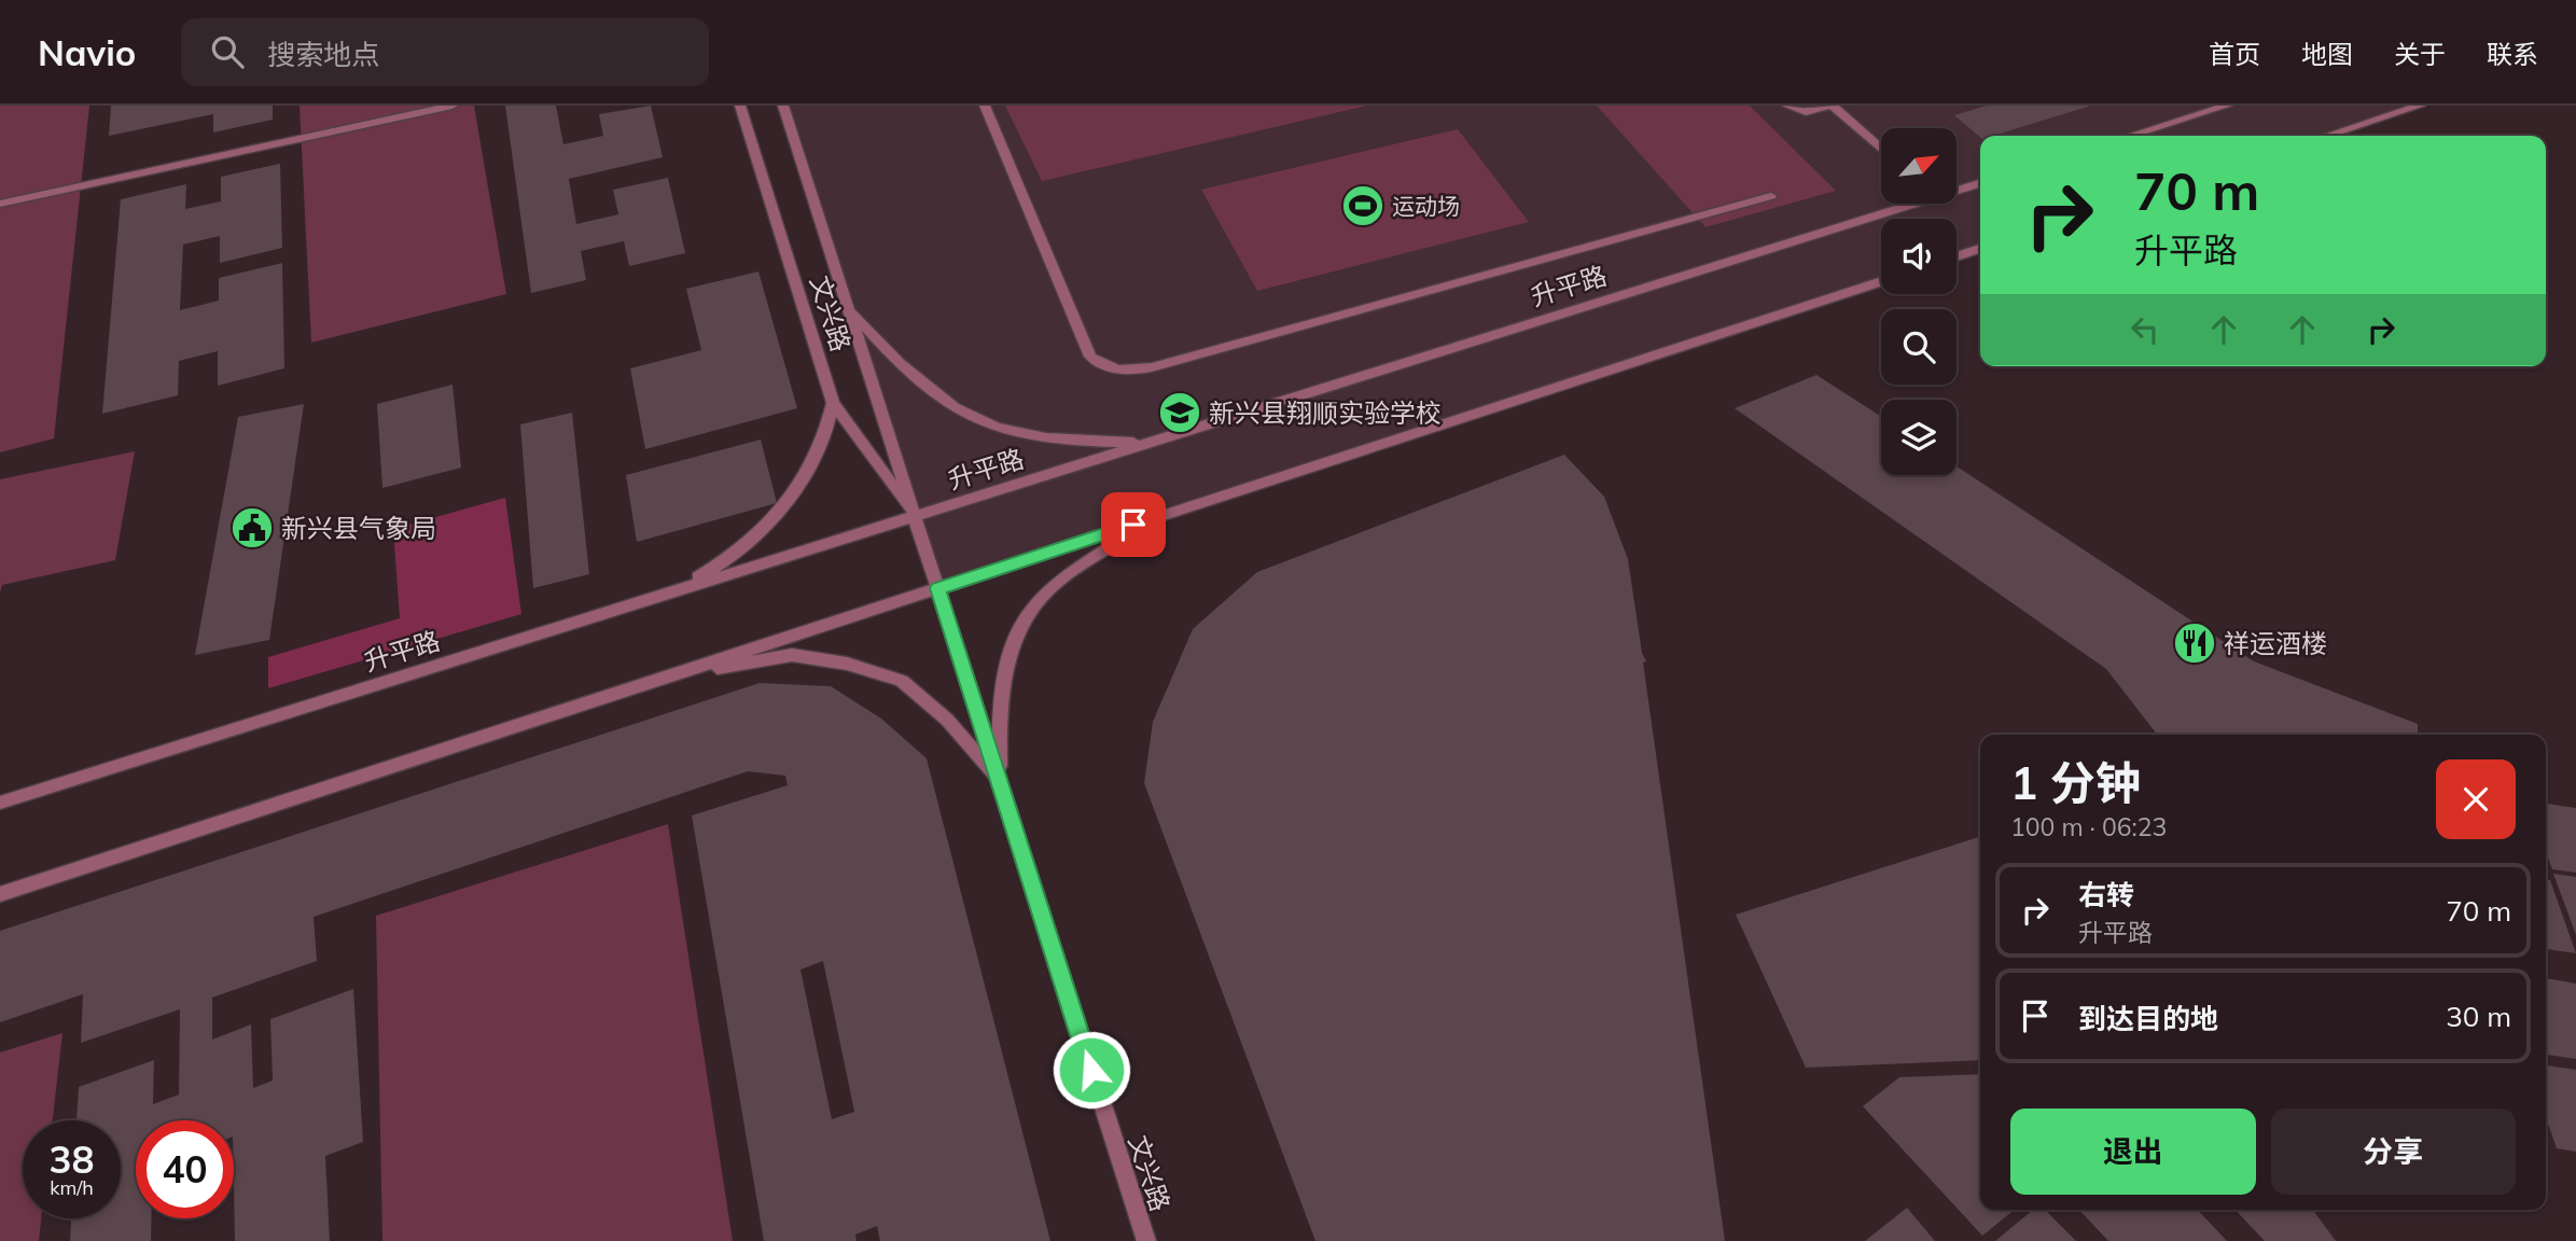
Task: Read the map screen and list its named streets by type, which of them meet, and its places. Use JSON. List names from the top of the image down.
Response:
{
  "streets": {
    "street": ["升平路", "文兴路"]
  },
  "crossings": [
    ["升平路", "文兴路"]
  ],
  "places": {
    "sports": ["运动场"],
    "school or university": ["新兴县翔顺实验学校"],
    "public building": ["新兴县气象局"],
    "restaurant": ["祥运酒楼"]
  },
  "north": "top right",
  "page": {
    "header": "Navio",
    "search": "搜索地点",
    "nav": [
      "首页",
      "地图",
      "关于",
      "联系"
    ],
    "turn": ["70 m", "升平路"],
    "heading": ["1 分钟", "100 m · 06:23"],
    "list": [
      {
        "name": "右转",
        "note": "升平路",
        "value": "70 m"
      },
      {
        "name": "到达目的地",
        "value": "30 m"
      }
    ],
    "buttons": ["退出", "分享"],
    "speed": "38 km/h",
    "limit": "40"
  }
}
